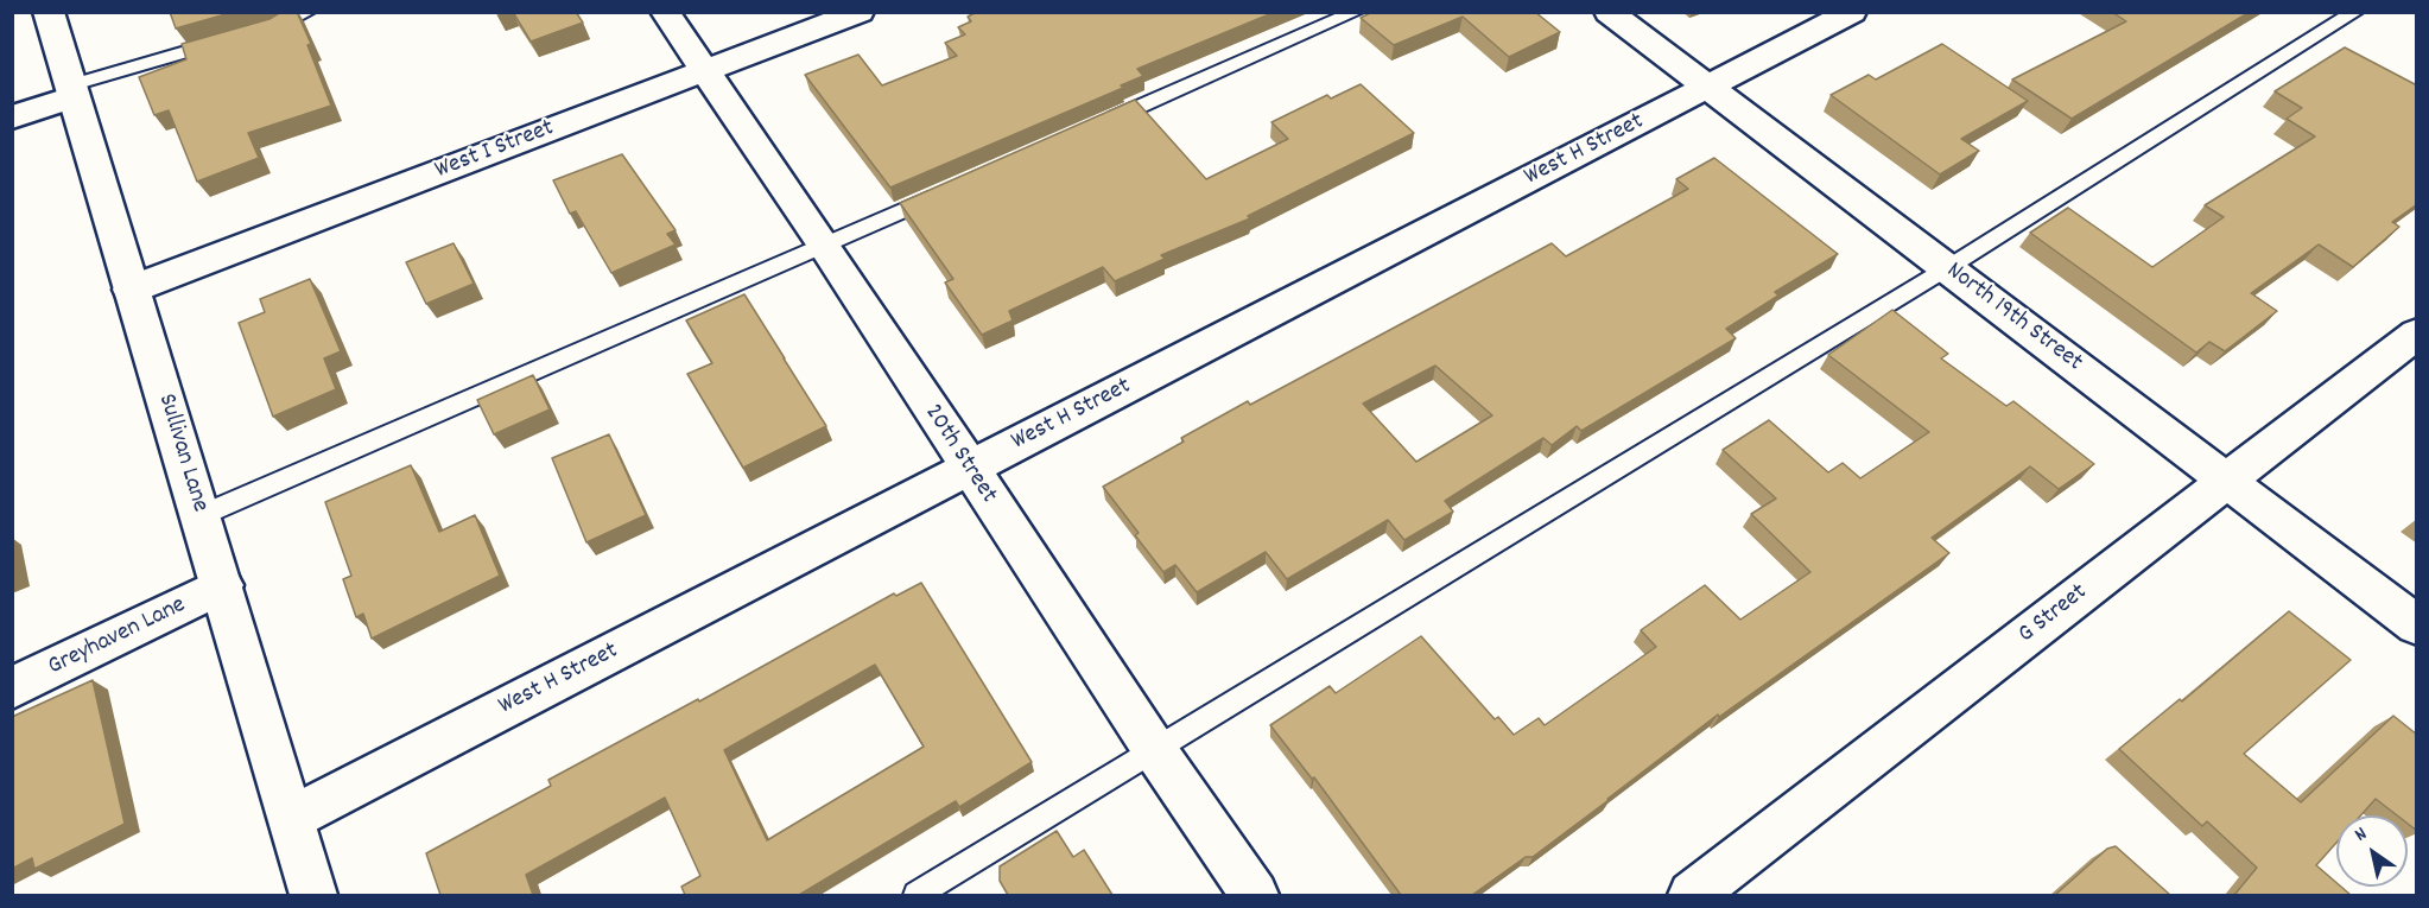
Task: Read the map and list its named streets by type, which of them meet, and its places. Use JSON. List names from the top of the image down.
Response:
{
  "streets": {
    "street": [
      "West I Street",
      "West H Street",
      "North 19th Street",
      "Sullivan Lane",
      "20th Street",
      "G Street",
      "Greyhaven Lane"
    ]
  },
  "crossings": [
    ["West I Street", "Sullivan Lane"],
    ["West I Street", "20th Street"],
    ["West H Street", "North 19th Street"],
    ["West H Street", "Sullivan Lane"],
    ["West H Street", "20th Street"],
    ["North 19th Street", "G Street"],
    ["Sullivan Lane", "Greyhaven Lane"]
  ],
  "north": "top left"
}
